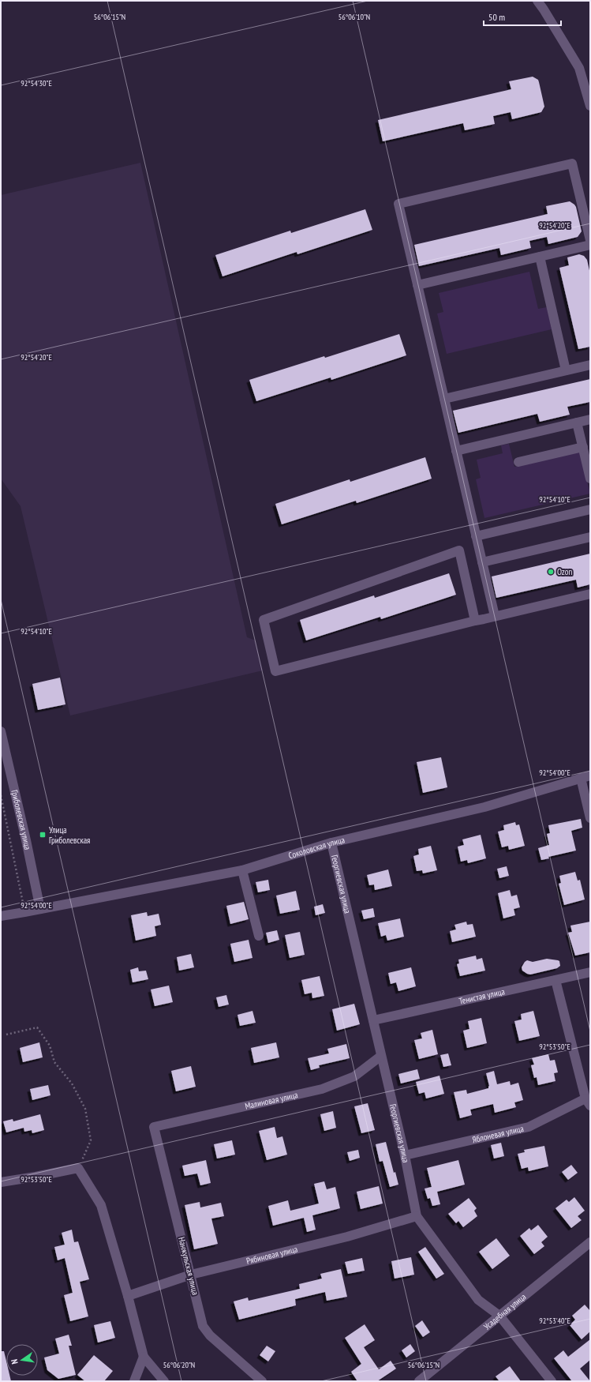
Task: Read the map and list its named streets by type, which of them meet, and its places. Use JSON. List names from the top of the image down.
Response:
{
  "streets": {
    "street": [
      "Гриболевская улица",
      "Соколовская улица",
      "Георгиевская улица",
      "Тенистая улица",
      "Малиновая улица",
      "Яблоневая улица",
      "Рябиновая улица",
      "Нанжульская улица",
      "Усадебная улица"
    ]
  },
  "crossings": [
    ["Гриболевская улица", "Соколовская улица"],
    ["Соколовская улица", "Георгиевская улица"],
    ["Георгиевская улица", "Тенистая улица"],
    ["Георгиевская улица", "Малиновая улица"],
    ["Георгиевская улица", "Яблоневая улица"],
    ["Георгиевская улица", "Рябиновая улица"],
    ["Георгиевская улица", "Усадебная улица"],
    ["Малиновая улица", "Нанжульская улица"],
    ["Рябиновая улица", "Нанжульская улица"]
  ],
  "places": {
    "other": ["Ozon"],
    "transit": ["Улица Гриболевская"]
  },
  "scale_bar": "50 m",
  "north": "left",
  "coordinates": [
    "56°06'15\"N",
    "56°06'10\"N",
    "92°54'30\"E",
    "92°54'20\"E",
    "92°54'10\"E",
    "92°54'00\"E",
    "92°53'50\"E",
    "92°53'40\"E",
    "56°06'20\"N"
  ]
}
